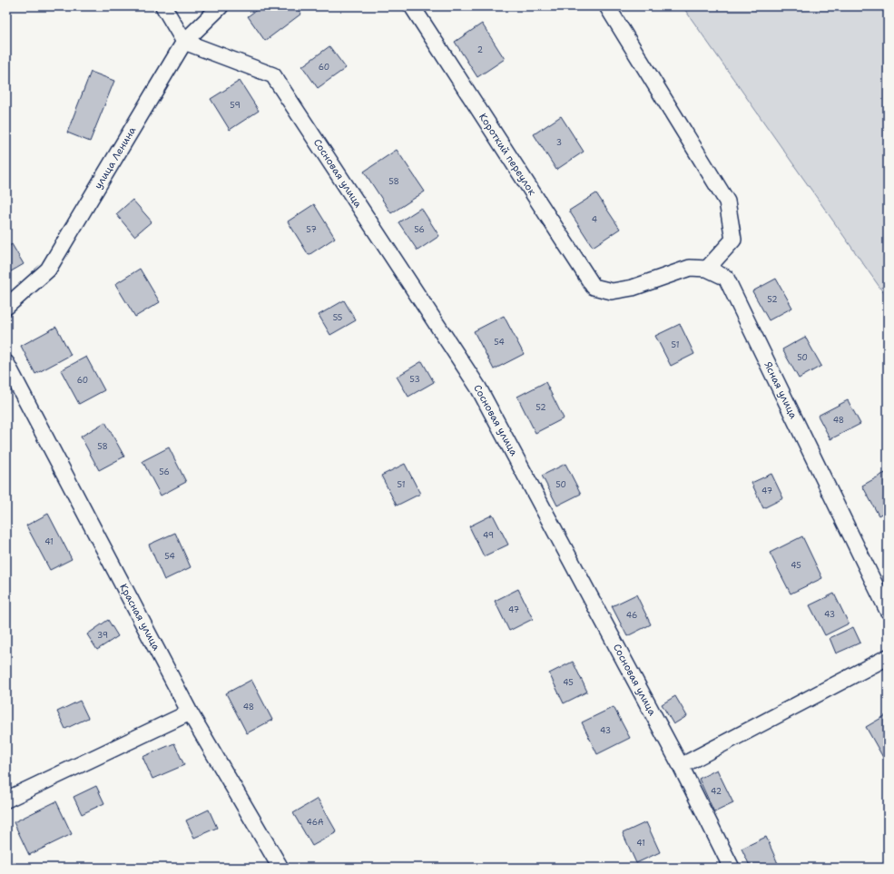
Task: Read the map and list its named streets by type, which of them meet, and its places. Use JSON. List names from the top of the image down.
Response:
{
  "streets": {
    "street": [
      "Короткий переулок",
      "улица Ленина",
      "Сосновая улица",
      "Ясная улица",
      "Красная улица"
    ]
  },
  "crossings": [
    ["Короткий переулок", "Ясная улица"],
    ["улица Ленина", "Сосновая улица"]
  ],
  "house_numbers": [
    "2",
    "60",
    "59",
    "3",
    "58",
    "4",
    "57",
    "56",
    "52",
    "55",
    "54",
    "51",
    "50",
    "53",
    "60",
    "52",
    "48",
    "58",
    "56",
    "51",
    "50",
    "47",
    "49",
    "41",
    "54",
    "45",
    "47",
    "43",
    "46",
    "39",
    "45",
    "48",
    "43",
    "42",
    "46А",
    "41"
  ]
}
